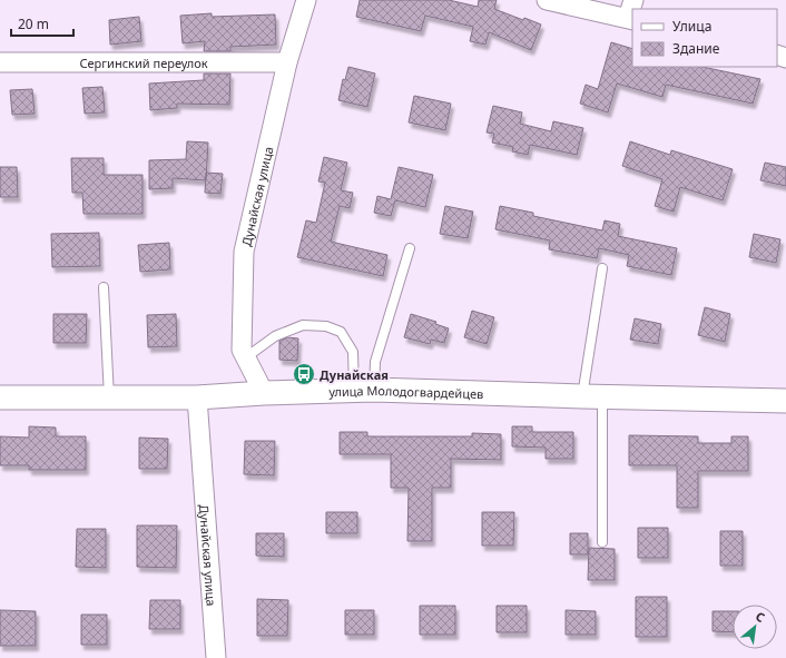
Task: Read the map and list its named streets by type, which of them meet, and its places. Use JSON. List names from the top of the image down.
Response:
{
  "streets": {
    "street": ["Сергинский переулок", "Дунайская улица", "улица Молодогвардейцев"]
  },
  "crossings": [
    ["Сергинский переулок", "Дунайская улица"],
    ["Дунайская улица", "улица Молодогвардейцев"]
  ],
  "places": {
    "bus stop": ["Дунайская"]
  },
  "legend": ["Улица", "Здание"],
  "scale_bar": "20 m",
  "north": "top right"
}
